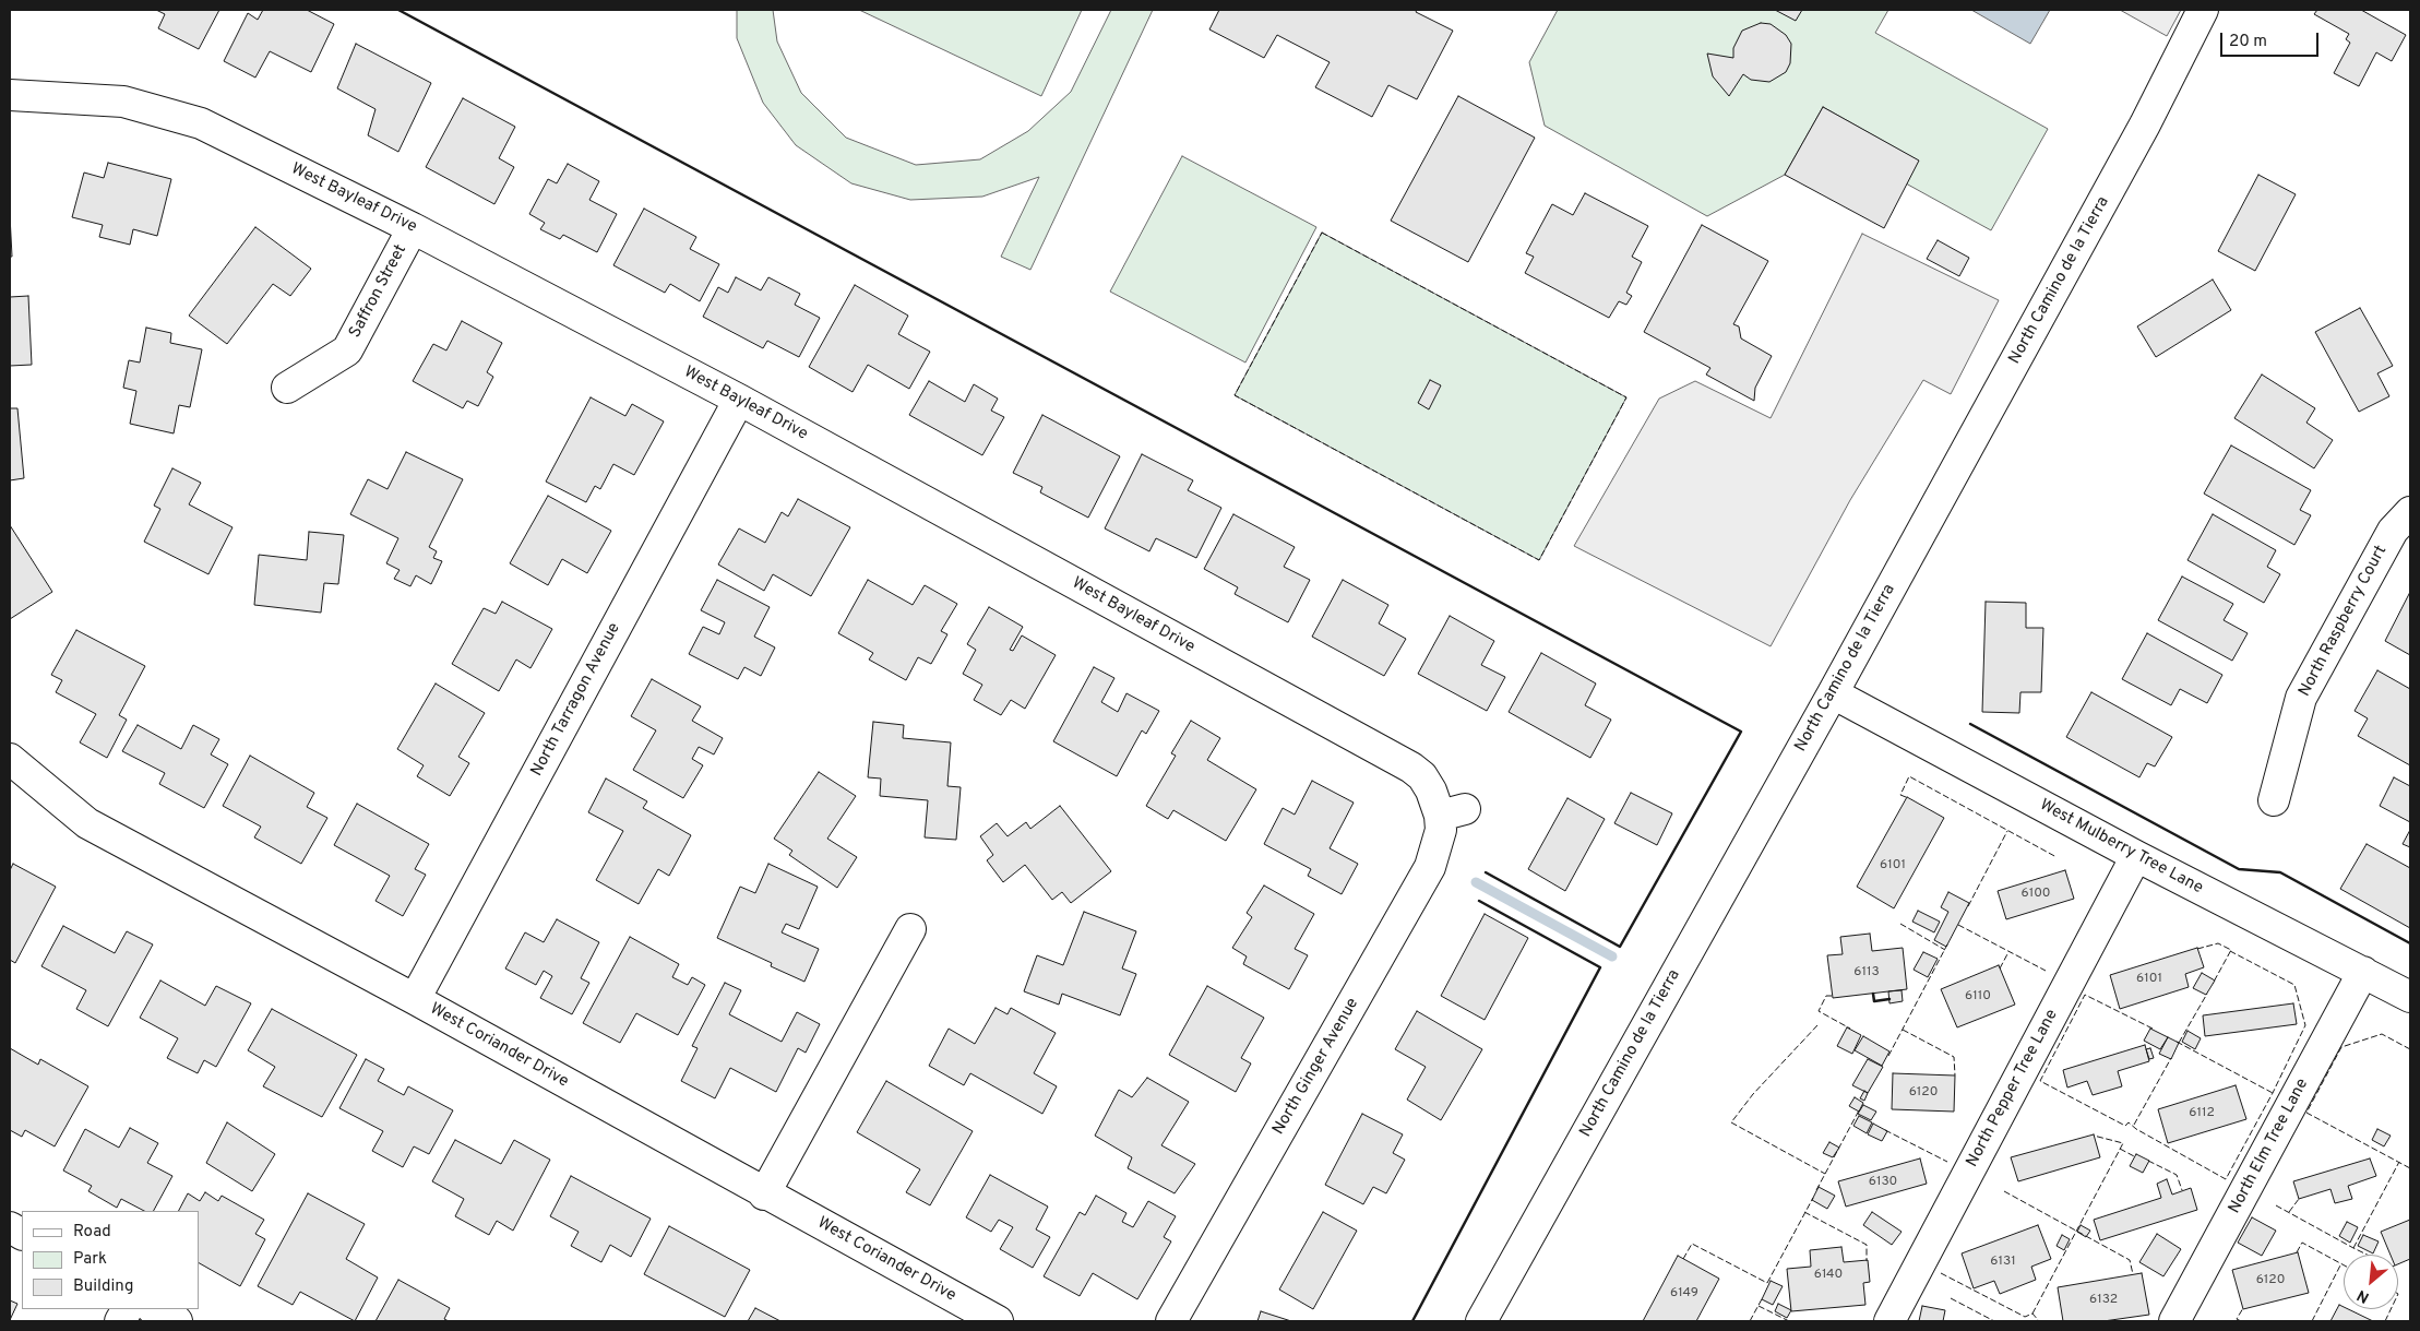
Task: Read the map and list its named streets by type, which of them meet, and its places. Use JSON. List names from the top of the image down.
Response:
{
  "streets": {
    "street": [
      "West Bayleaf Drive",
      "North Camino de la Tierra",
      "Saffron Street",
      "North Raspberry Court",
      "North Tarragon Avenue",
      "West Mulberry Tree Lane",
      "West Coriander Drive",
      "North Ginger Avenue",
      "North Pepper Tree Lane",
      "North Elm Tree Lane"
    ]
  },
  "crossings": [
    ["West Bayleaf Drive", "Saffron Street"],
    ["West Bayleaf Drive", "North Tarragon Avenue"],
    ["West Bayleaf Drive", "North Ginger Avenue"],
    ["North Camino de la Tierra", "West Mulberry Tree Lane"],
    ["North Tarragon Avenue", "West Coriander Drive"],
    ["West Mulberry Tree Lane", "North Pepper Tree Lane"],
    ["West Mulberry Tree Lane", "North Elm Tree Lane"]
  ],
  "house_numbers": [
    "6101",
    "6100",
    "6113",
    "6101",
    "6110",
    "6120",
    "6112",
    "6130",
    "6131",
    "6140",
    "6120",
    "6149",
    "6132"
  ],
  "legend": ["Road", "Park", "Building"],
  "scale_bar": "20 m",
  "north": "bottom left"
}
